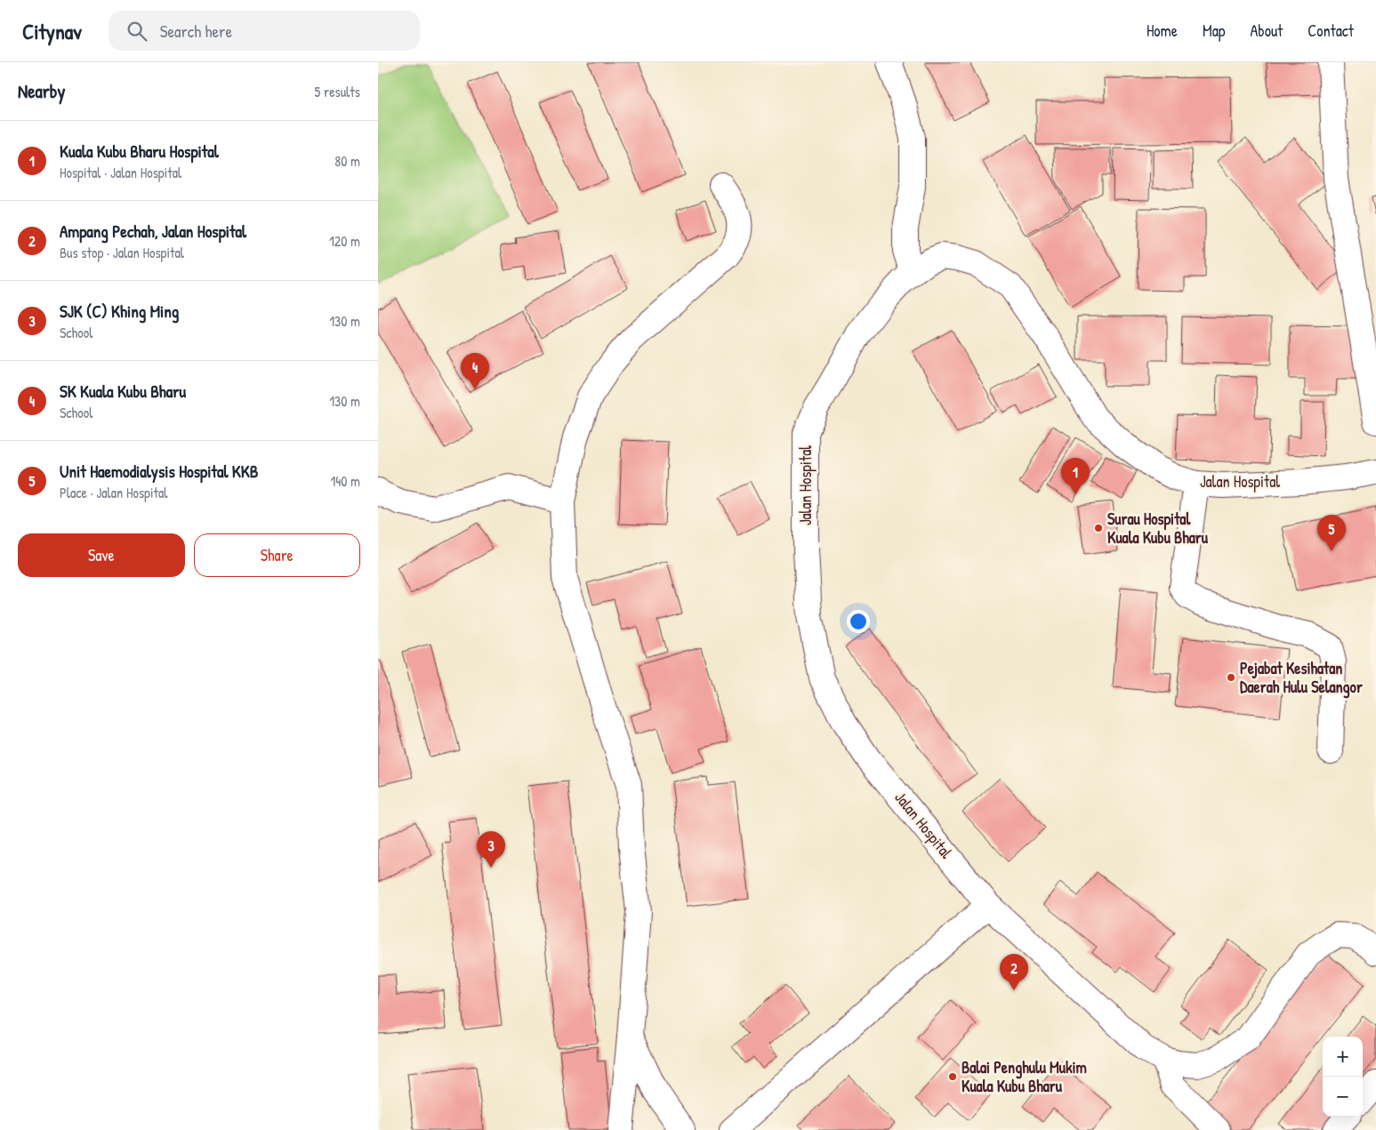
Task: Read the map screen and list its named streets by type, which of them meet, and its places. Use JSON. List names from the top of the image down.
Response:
{
  "streets": {
    "street": ["Jalan Hospital"]
  },
  "places": ["Surau Hospital Kuala Kubu Bharu", "Pejabat Kesihatan Daerah Hulu Selangor", "Balai Penghulu Mukim Kuala Kubu Bharu"],
  "page": {
    "header": "Citynav",
    "search": "Search here",
    "nav": [
      "Home",
      "Map",
      "About",
      "Contact"
    ],
    "heading": ["Nearby", "5 results"],
    "list": [
      {
        "mark": "1",
        "name": "Kuala Kubu Bharu Hospital",
        "note": "Hospital · Jalan Hospital",
        "value": "80 m"
      },
      {
        "mark": "2",
        "name": "Ampang Pechah, Jalan Hospital",
        "note": "Bus stop · Jalan Hospital",
        "value": "120 m"
      },
      {
        "mark": "3",
        "name": "SJK (C) Khing Ming",
        "note": "School",
        "value": "130 m"
      },
      {
        "mark": "4",
        "name": "SK Kuala Kubu Bharu",
        "note": "School",
        "value": "130 m"
      },
      {
        "mark": "5",
        "name": "Unit Haemodialysis Hospital KKB",
        "note": "Place · Jalan Hospital",
        "value": "140 m"
      }
    ],
    "pins": [
      "4",
      "1",
      "5",
      "3",
      "2"
    ],
    "buttons": ["Save", "Share"],
    "map_buttons": ["+", "−"]
  }
}
